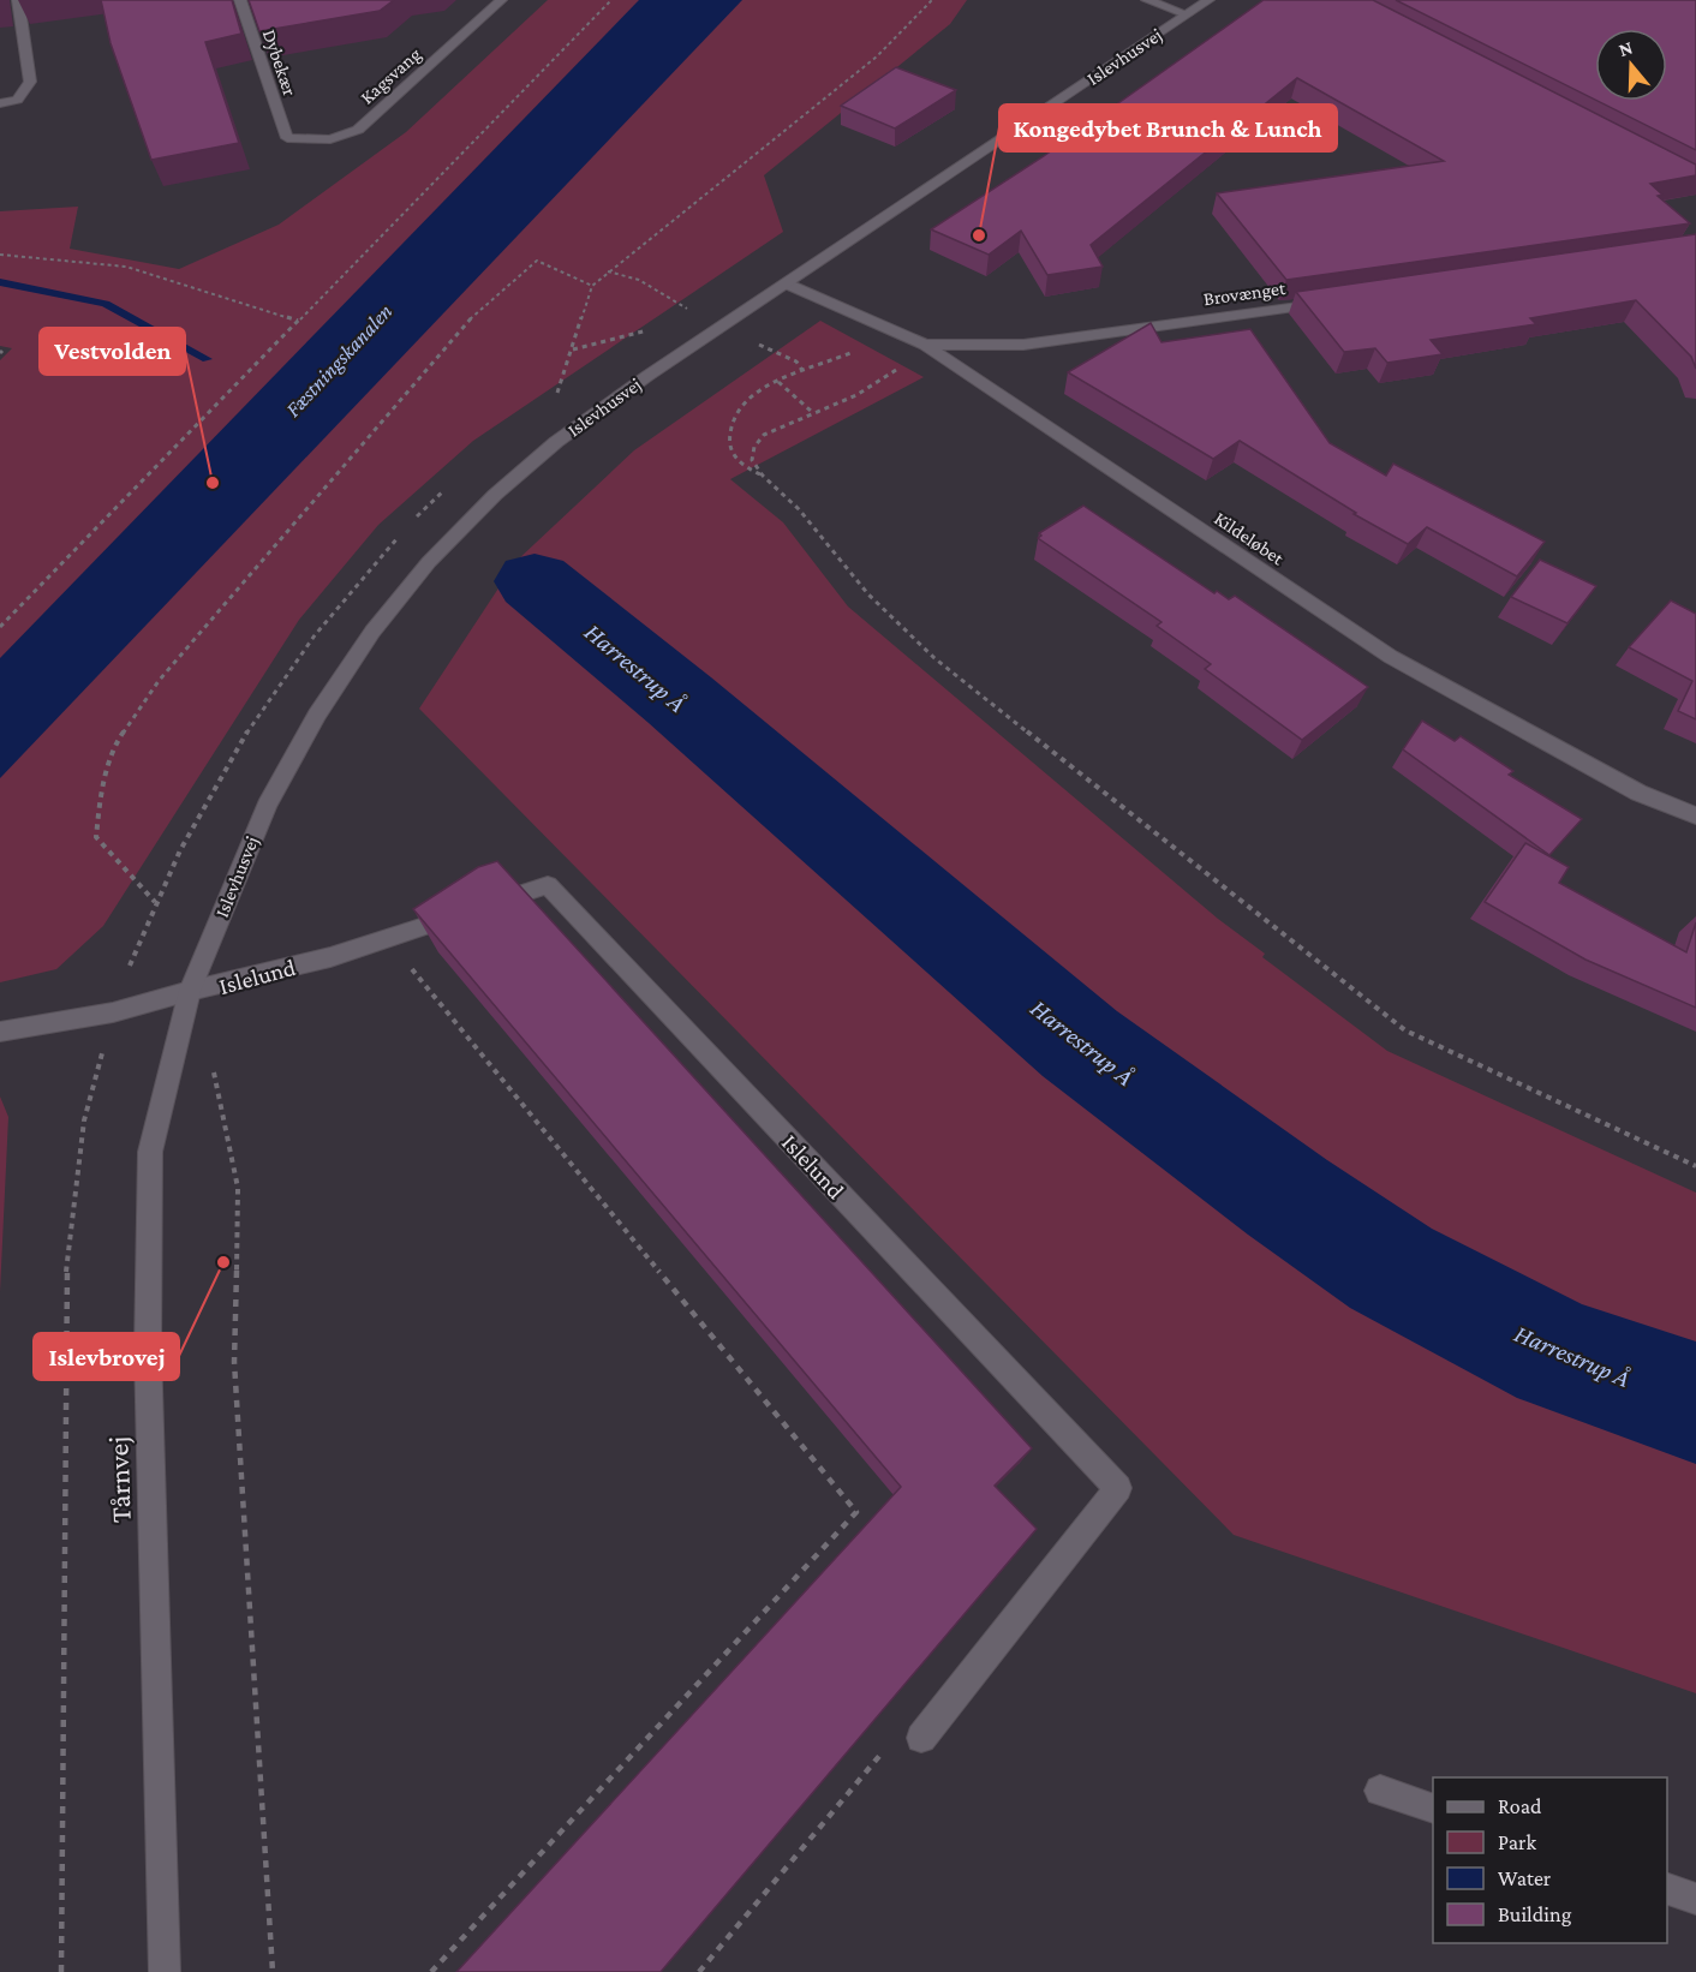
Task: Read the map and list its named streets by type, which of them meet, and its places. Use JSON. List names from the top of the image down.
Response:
{
  "streets": {
    "street": [
      "Islevhusvej",
      "Dybekær",
      "Kagsvang",
      "Brovænget",
      "Kildeløbet",
      "Islelund",
      "Tårnvej"
    ]
  },
  "crossings": [
    ["Islevhusvej", "Kildeløbet"],
    ["Islevhusvej", "Islelund"],
    ["Islevhusvej", "Tårnvej"],
    ["Dybekær", "Kagsvang"],
    ["Brovænget", "Kildeløbet"],
    ["Islelund", "Tårnvej"]
  ],
  "water": ["Fæstningskanalen", "Harrestrup Å"],
  "places": ["Kongedybet Brunch & Lunch", "Vestvolden", "Islevbrovej"],
  "legend": [
    "Road",
    "Park",
    "Water",
    "Building"
  ],
  "north": "top"
}
